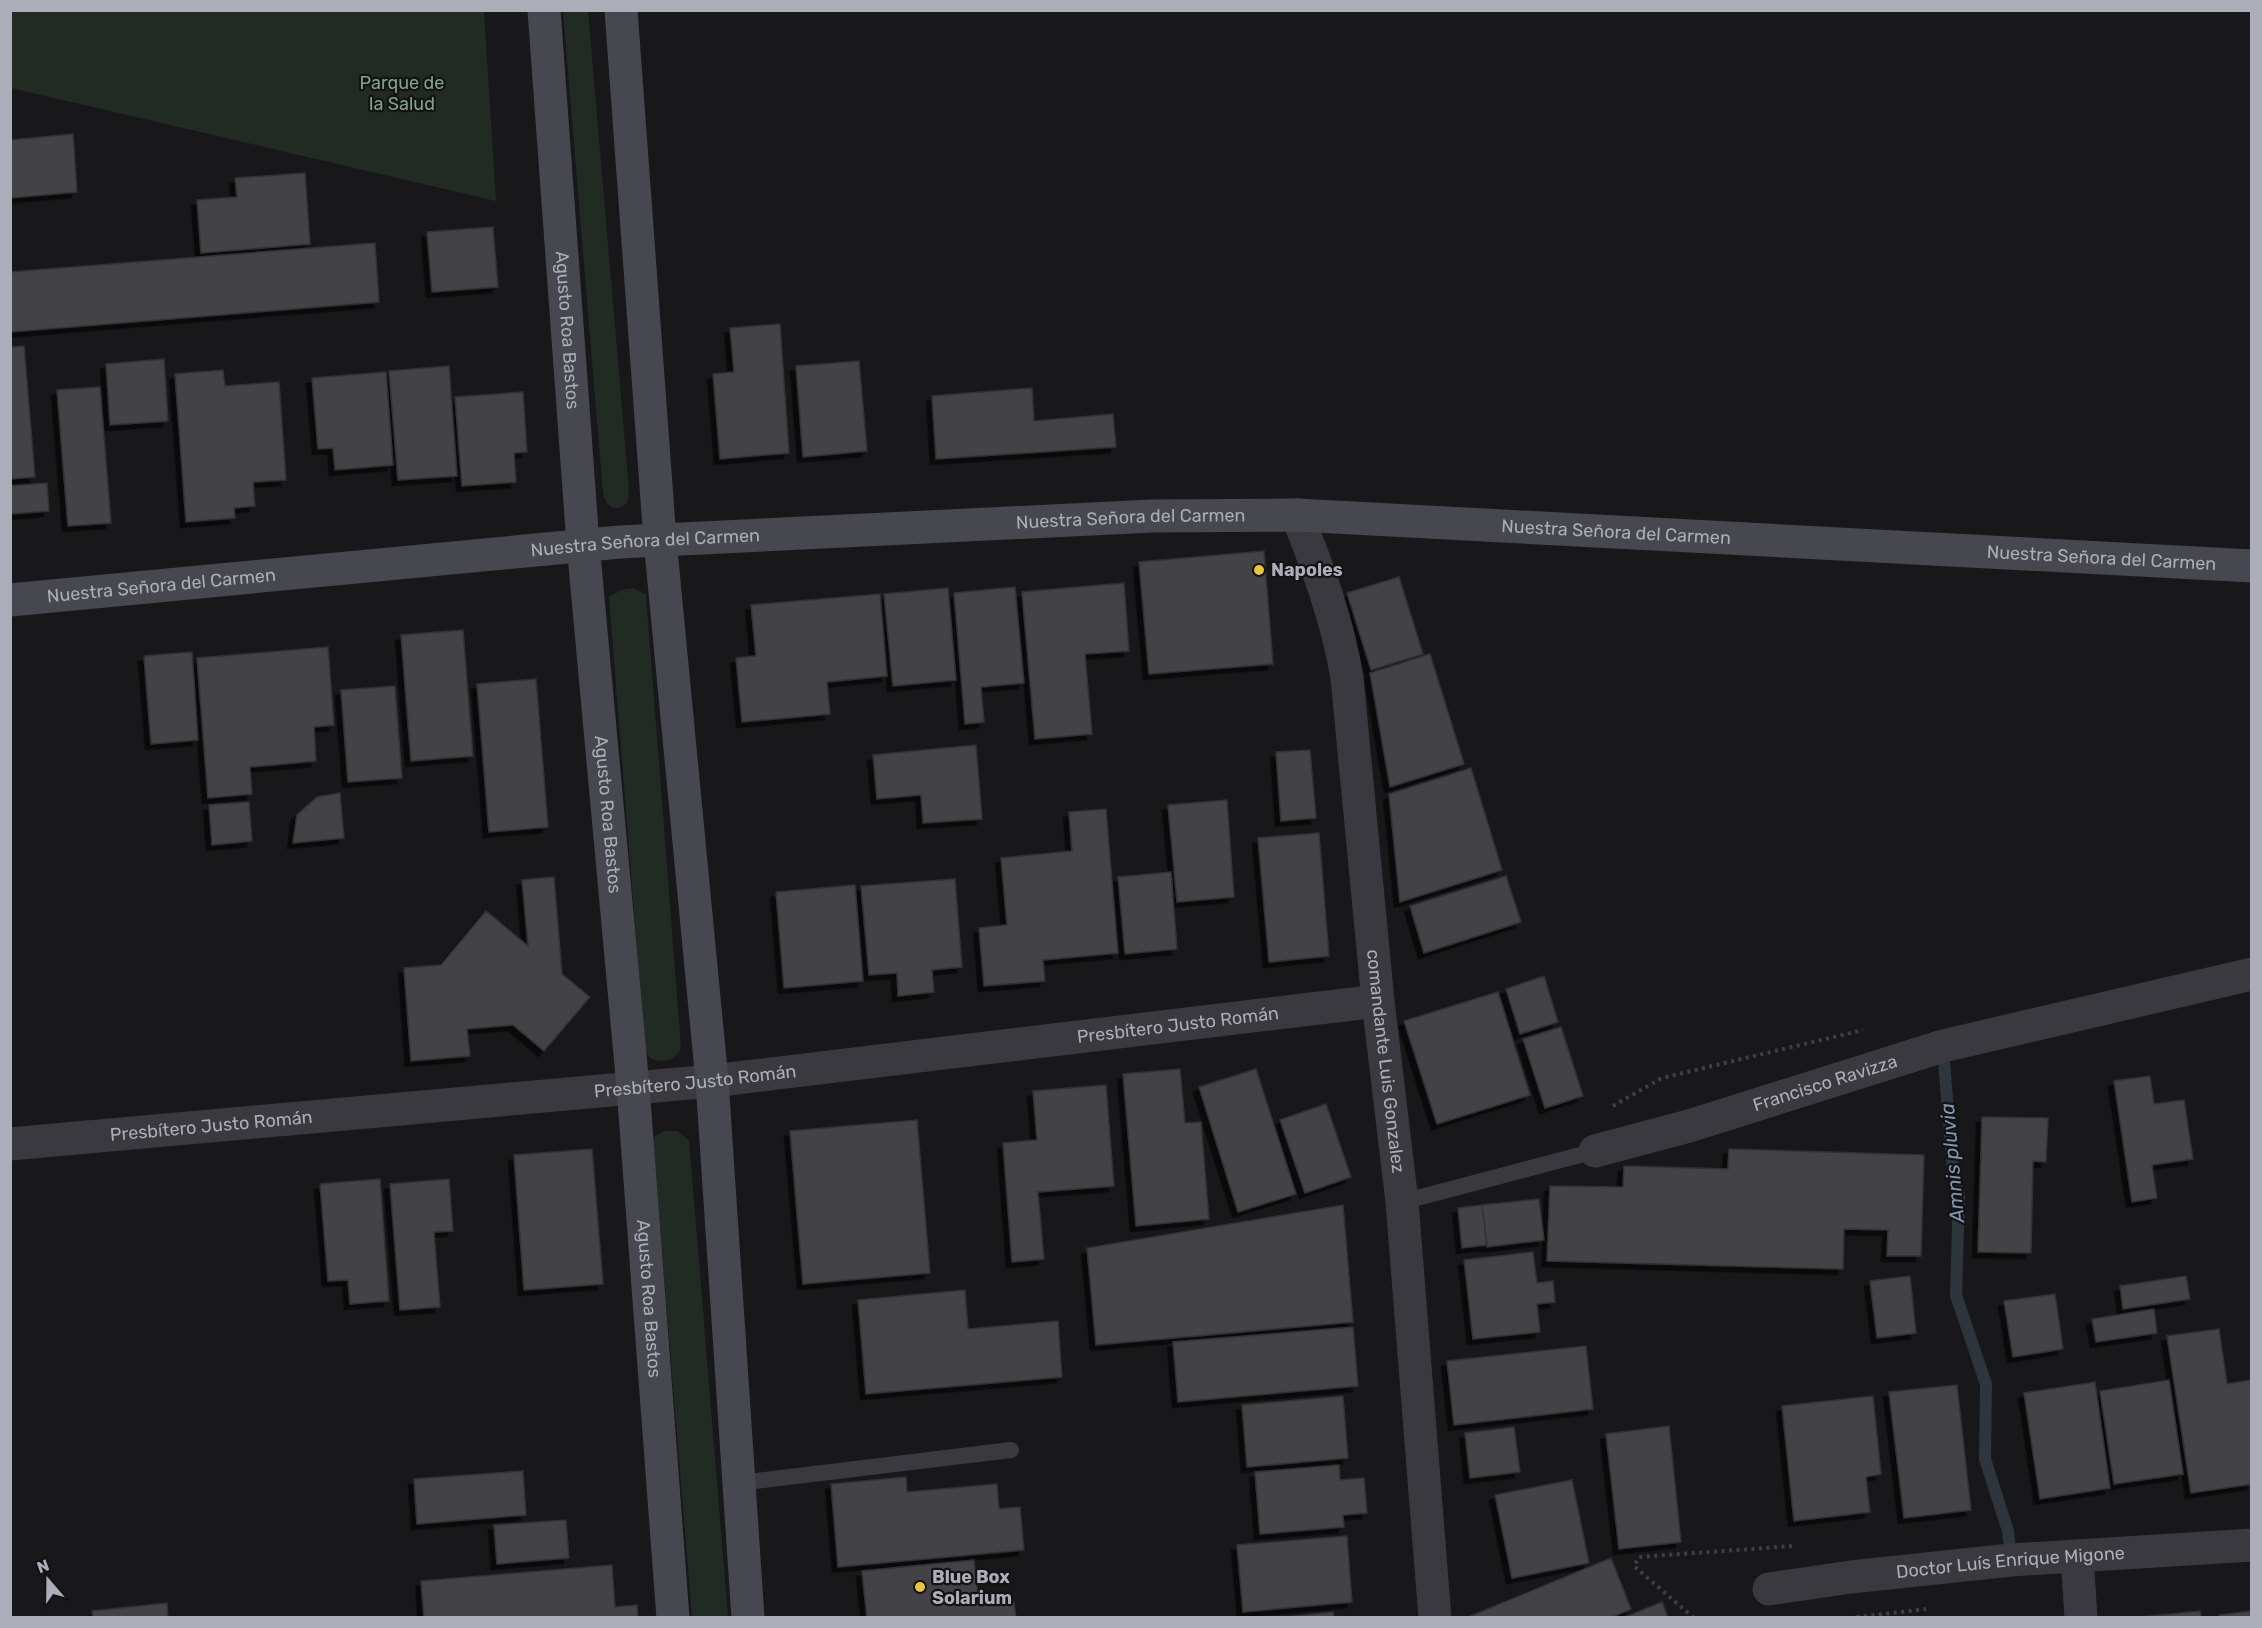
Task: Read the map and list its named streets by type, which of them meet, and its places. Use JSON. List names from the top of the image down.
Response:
{
  "streets": {
    "street": [
      "Agusto Roa Bastos",
      "Nuestra Señora del Carmen",
      "Presbítero Justo Román",
      "comandante Luis Gonzalez",
      "Francisco Ravizza",
      "Doctor Luís Enrique Migone"
    ]
  },
  "crossings": [
    ["Agusto Roa Bastos", "Nuestra Señora del Carmen"],
    ["Agusto Roa Bastos", "Presbítero Justo Román"],
    ["Nuestra Señora del Carmen", "comandante Luis Gonzalez"],
    ["Presbítero Justo Román", "comandante Luis Gonzalez"],
    ["comandante Luis Gonzalez", "Francisco Ravizza"]
  ],
  "water": ["Amnis pluvia"],
  "parks": ["Parque de la Salud"],
  "places": ["Napoles", "Blue Box Solarium"],
  "north": "top"
}
